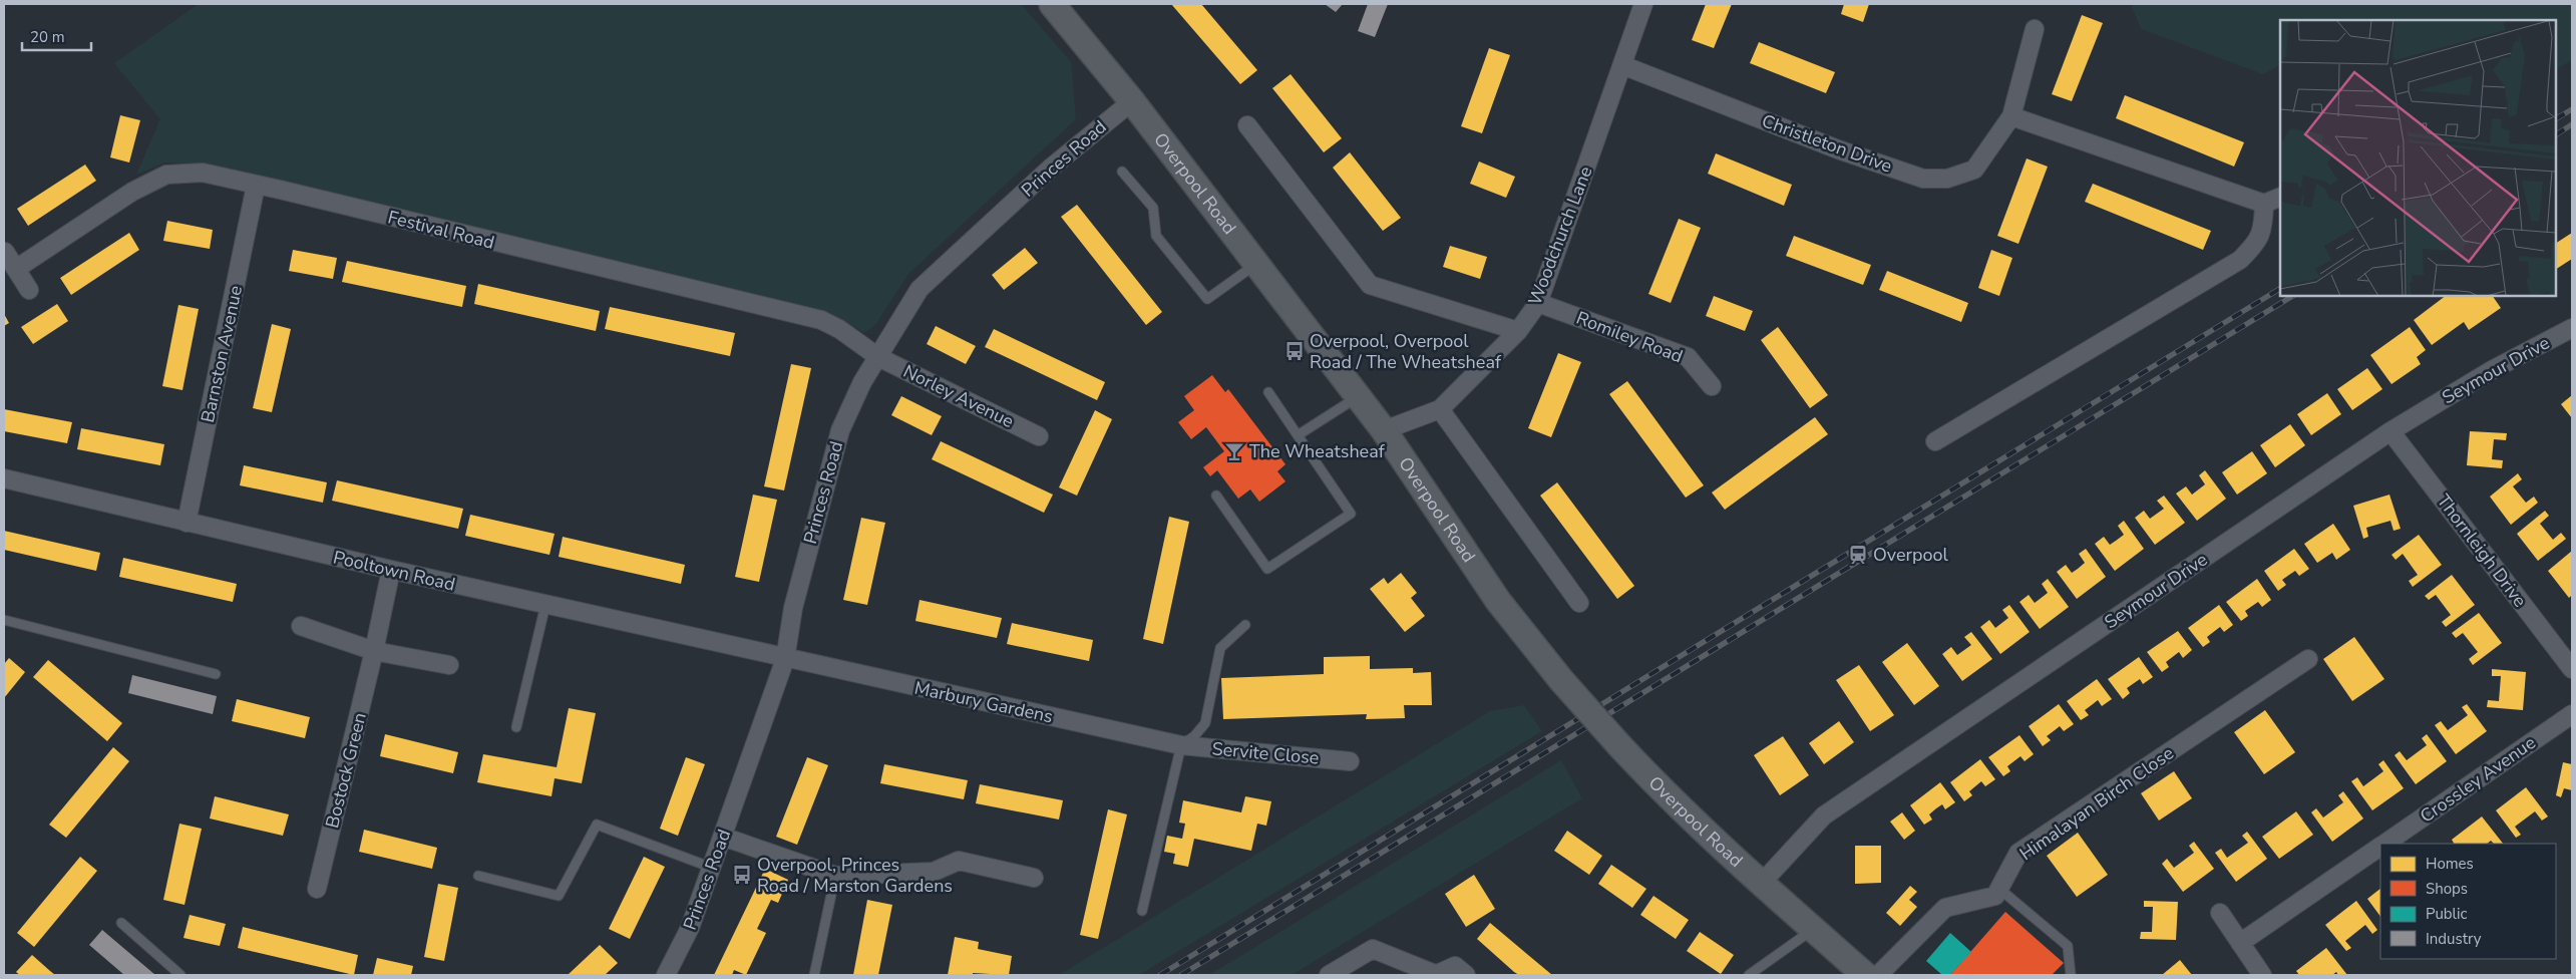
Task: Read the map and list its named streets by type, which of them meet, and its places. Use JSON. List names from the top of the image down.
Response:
{
  "streets": {
    "main road": ["Overpool Road"],
    "street": [
      "Christleton Drive",
      "Princes Road",
      "Festival Road",
      "Woodchurch Lane",
      "Romiley Road",
      "Barnston Avenue",
      "Seymour Drive",
      "Norley Avenue",
      "Thornleigh Drive",
      "Pooltown Road",
      "Marbury Gardens",
      "Servite Close",
      "Bostock Green",
      "Crossley Avenue",
      "Himalayan Birch Close"
    ]
  },
  "crossings": [
    ["Christleton Drive", "Woodchurch Lane"],
    ["Princes Road", "Overpool Road"],
    ["Princes Road", "Festival Road"],
    ["Princes Road", "Norley Avenue"],
    ["Princes Road", "Pooltown Road"],
    ["Princes Road", "Marbury Gardens"],
    ["Overpool Road", "Woodchurch Lane"],
    ["Overpool Road", "Seymour Drive"],
    ["Festival Road", "Barnston Avenue"],
    ["Festival Road", "Norley Avenue"],
    ["Woodchurch Lane", "Romiley Road"],
    ["Barnston Avenue", "Pooltown Road"],
    ["Seymour Drive", "Thornleigh Drive"],
    ["Pooltown Road", "Marbury Gardens"],
    ["Pooltown Road", "Bostock Green"],
    ["Marbury Gardens", "Servite Close"]
  ],
  "places": {
    "bus stop": ["Overpool, Overpool Road / The Wheatsheaf", "Overpool, Princes Road / Marston Gardens"],
    "bar": ["The Wheatsheaf"],
    "station": ["Overpool"]
  },
  "legend": [
    "Homes",
    "Shops",
    "Public",
    "Industry"
  ],
  "scale_bar": "20 m"
}
